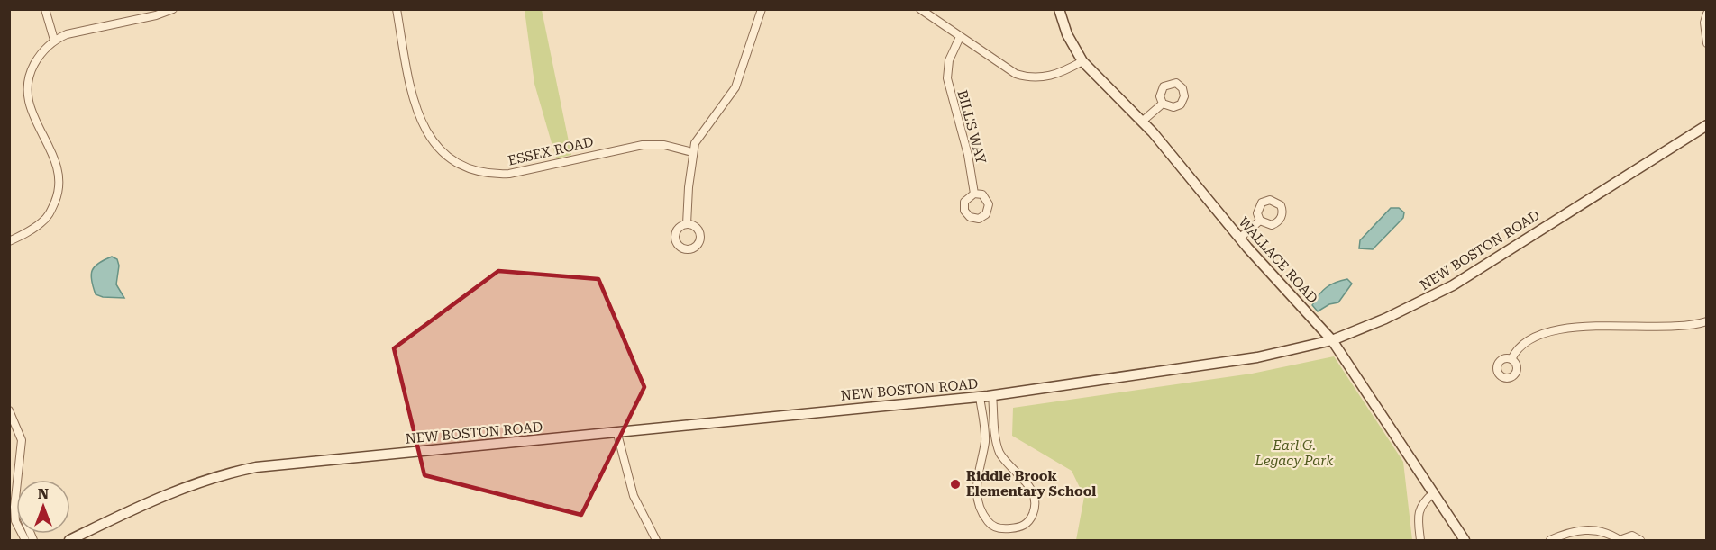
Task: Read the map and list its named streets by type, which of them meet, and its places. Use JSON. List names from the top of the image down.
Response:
{
  "streets": {
    "street": [
      "BILL'S WAY",
      "ESSEX ROAD",
      "NEW BOSTON ROAD",
      "WALLACE ROAD"
    ]
  },
  "crossings": [
    ["NEW BOSTON ROAD", "WALLACE ROAD"]
  ],
  "parks": ["Earl G. Legacy Park"],
  "places": ["Riddle Brook Elementary School"],
  "north": "top"
}
